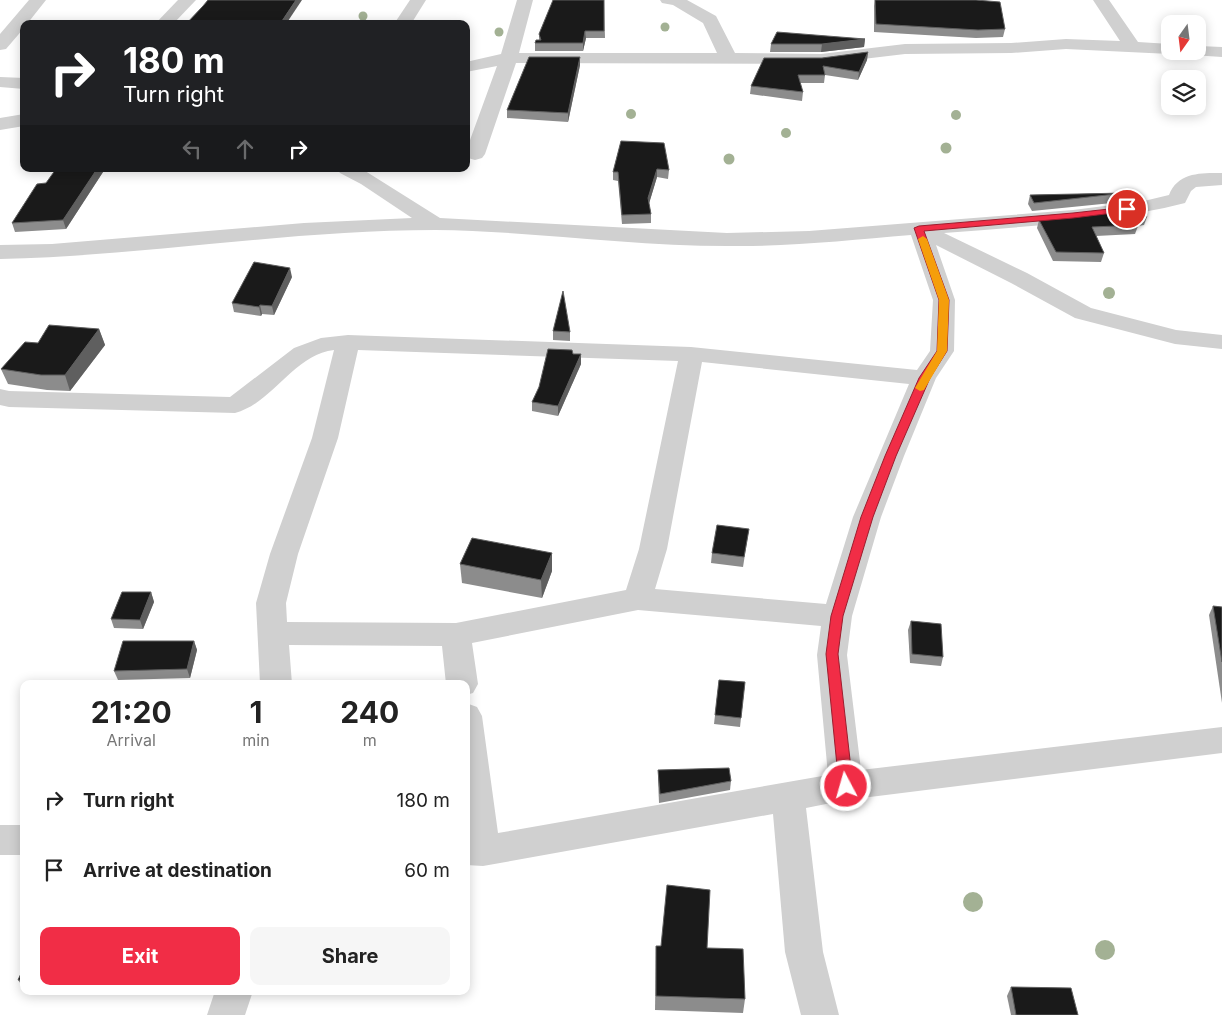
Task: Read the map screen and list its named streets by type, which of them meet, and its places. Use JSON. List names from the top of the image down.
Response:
{
  "north": "bottom",
  "page": {
    "turn": ["180 m", "Turn right"],
    "eta": [
      "21:20",
      "Arrival",
      "1",
      "min",
      "240",
      "m"
    ],
    "list": [
      {
        "name": "Turn right",
        "value": "180 m"
      },
      {
        "name": "Arrive at destination",
        "value": "60 m"
      }
    ],
    "buttons": ["Exit", "Share"]
  }
}
